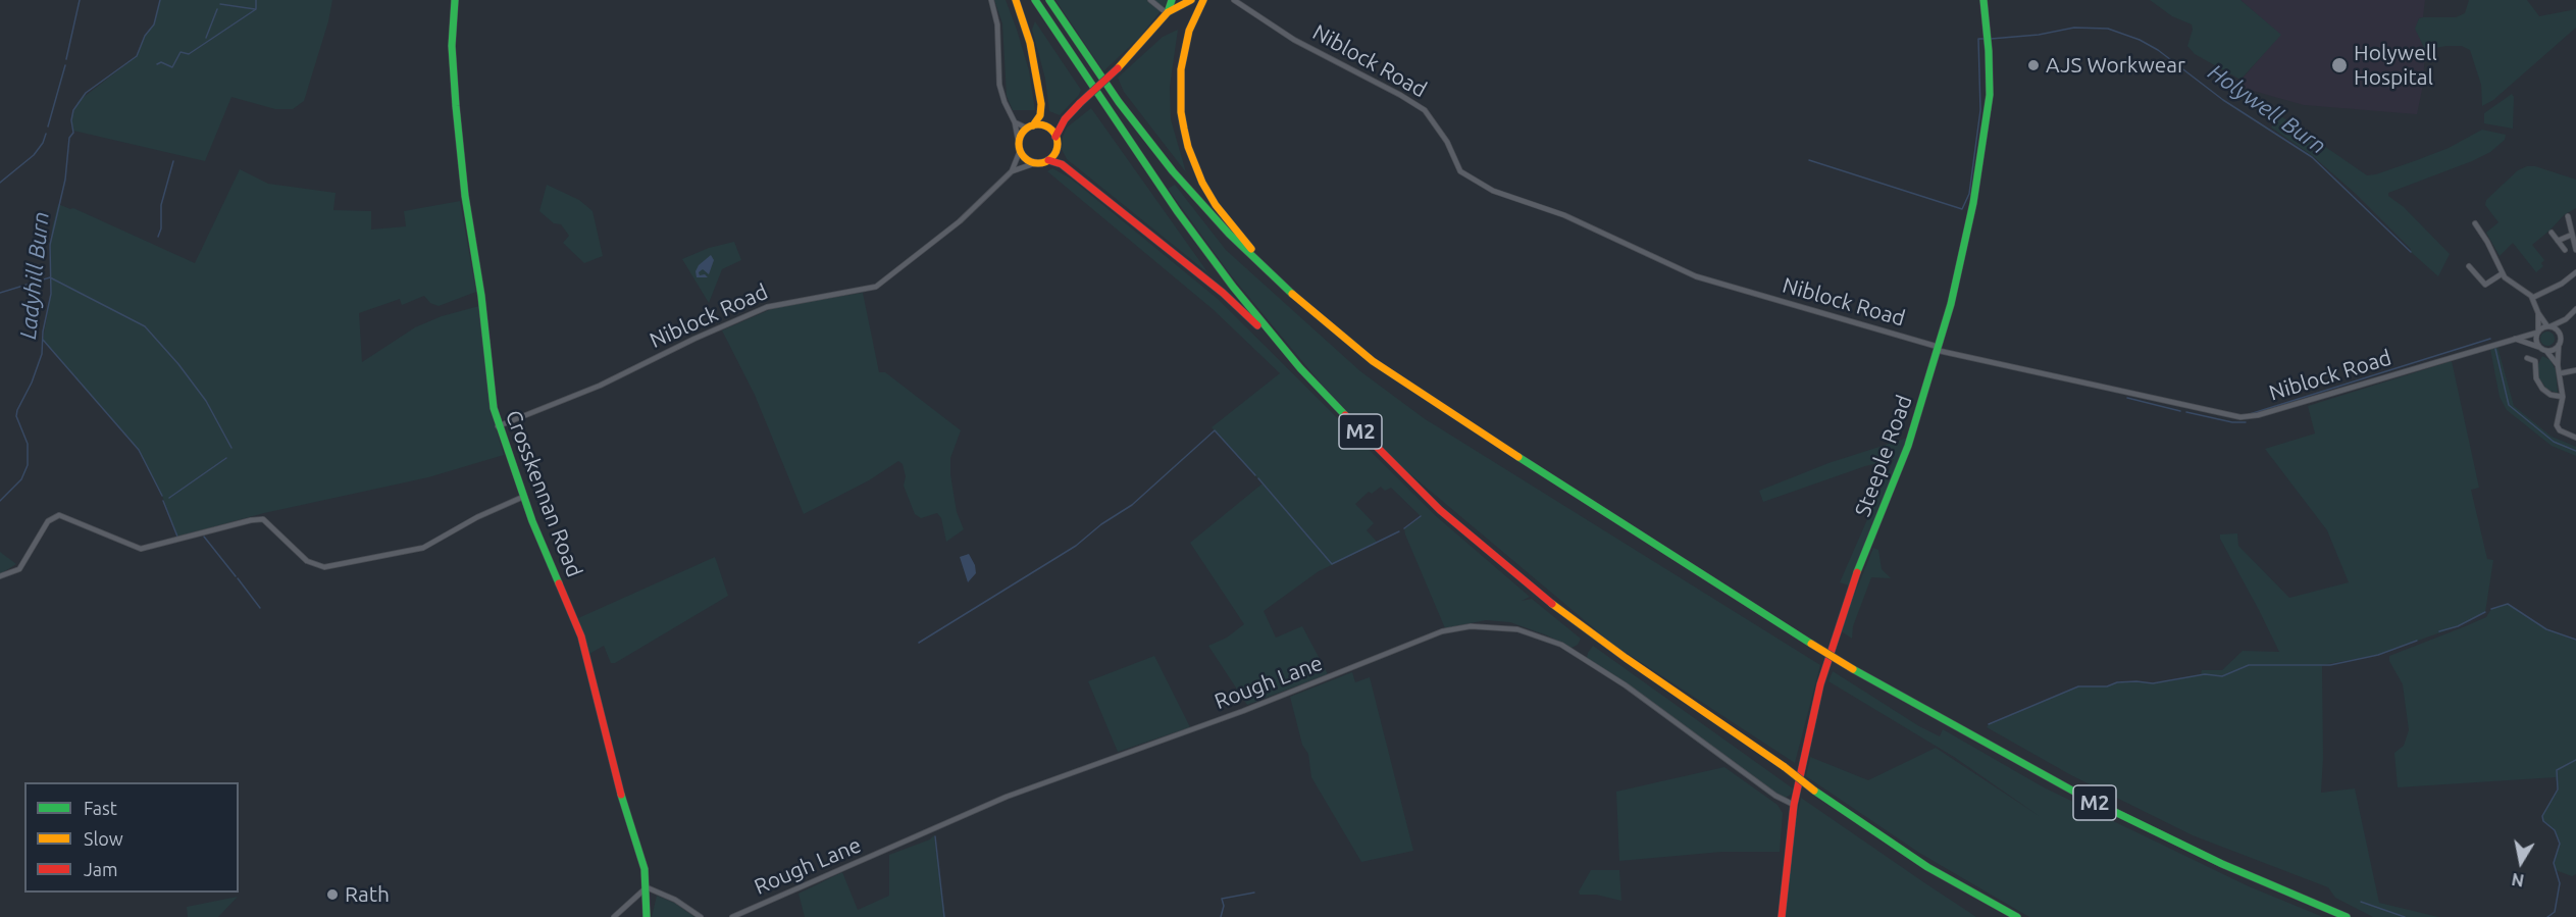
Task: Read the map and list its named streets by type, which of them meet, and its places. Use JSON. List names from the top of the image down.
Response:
{
  "streets": {
    "main road": ["M2", "Steeple Road", "Crosskennan Road"],
    "street": ["Niblock Road", "Rough Lane"]
  },
  "crossings": [
    ["Niblock Road", "Steeple Road"],
    ["Niblock Road", "Crosskennan Road"],
    ["Steeple Road", "Rough Lane"]
  ],
  "water": ["Holywell Burn", "Ladyhill Burn"],
  "places": ["AJS Workwear", "Holywell Hospital", "Rath"],
  "legend": ["Fast", "Slow", "Jam"],
  "north": "bottom"
}
